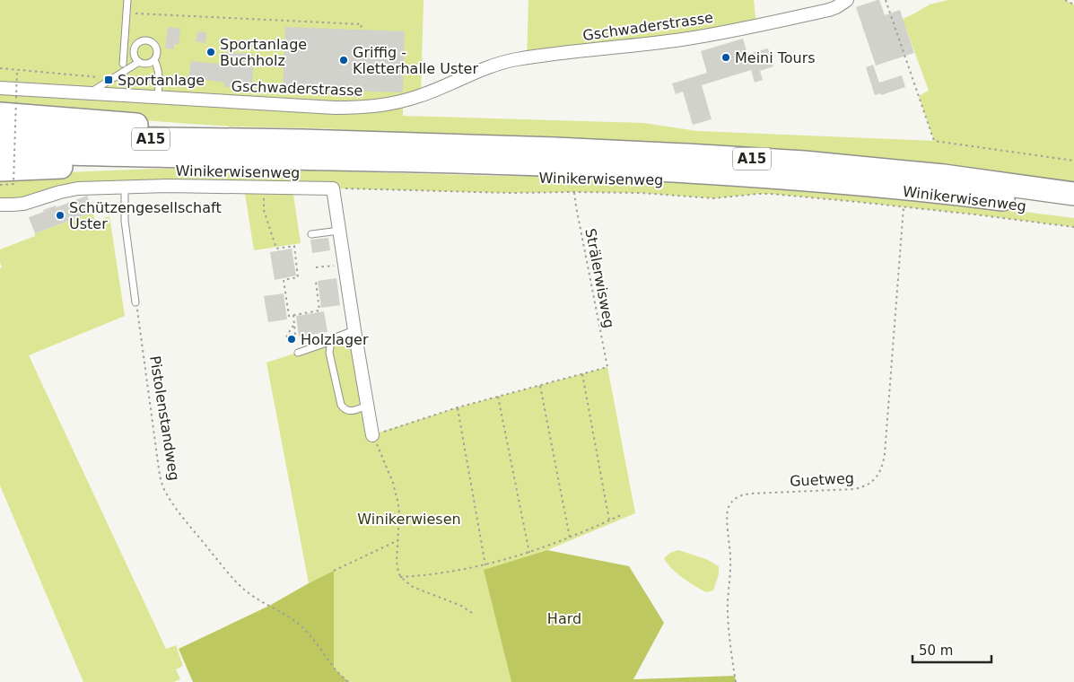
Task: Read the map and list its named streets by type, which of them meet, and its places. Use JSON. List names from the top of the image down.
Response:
{
  "streets": {
    "highway": ["A15"],
    "street": ["Gschwaderstrasse", "Winikerwisenweg"],
    "path": ["Strälerwisweg", "Pistolenstandweg", "Guetweg"]
  },
  "crossings": [
    ["Winikerwisenweg", "Strälerwisweg"],
    ["Winikerwisenweg", "Guetweg"]
  ],
  "parks": ["Winikerwiesen", "Hard"],
  "places": {
    "other": [
      "Sportanlage Buchholz",
      "Meini Tours",
      "Griffig - Kletterhalle Uster",
      "Schützengesellschaft Uster",
      "Holzlager"
    ],
    "transit": ["Sportanlage"]
  },
  "scale_bar": "50 m"
}
